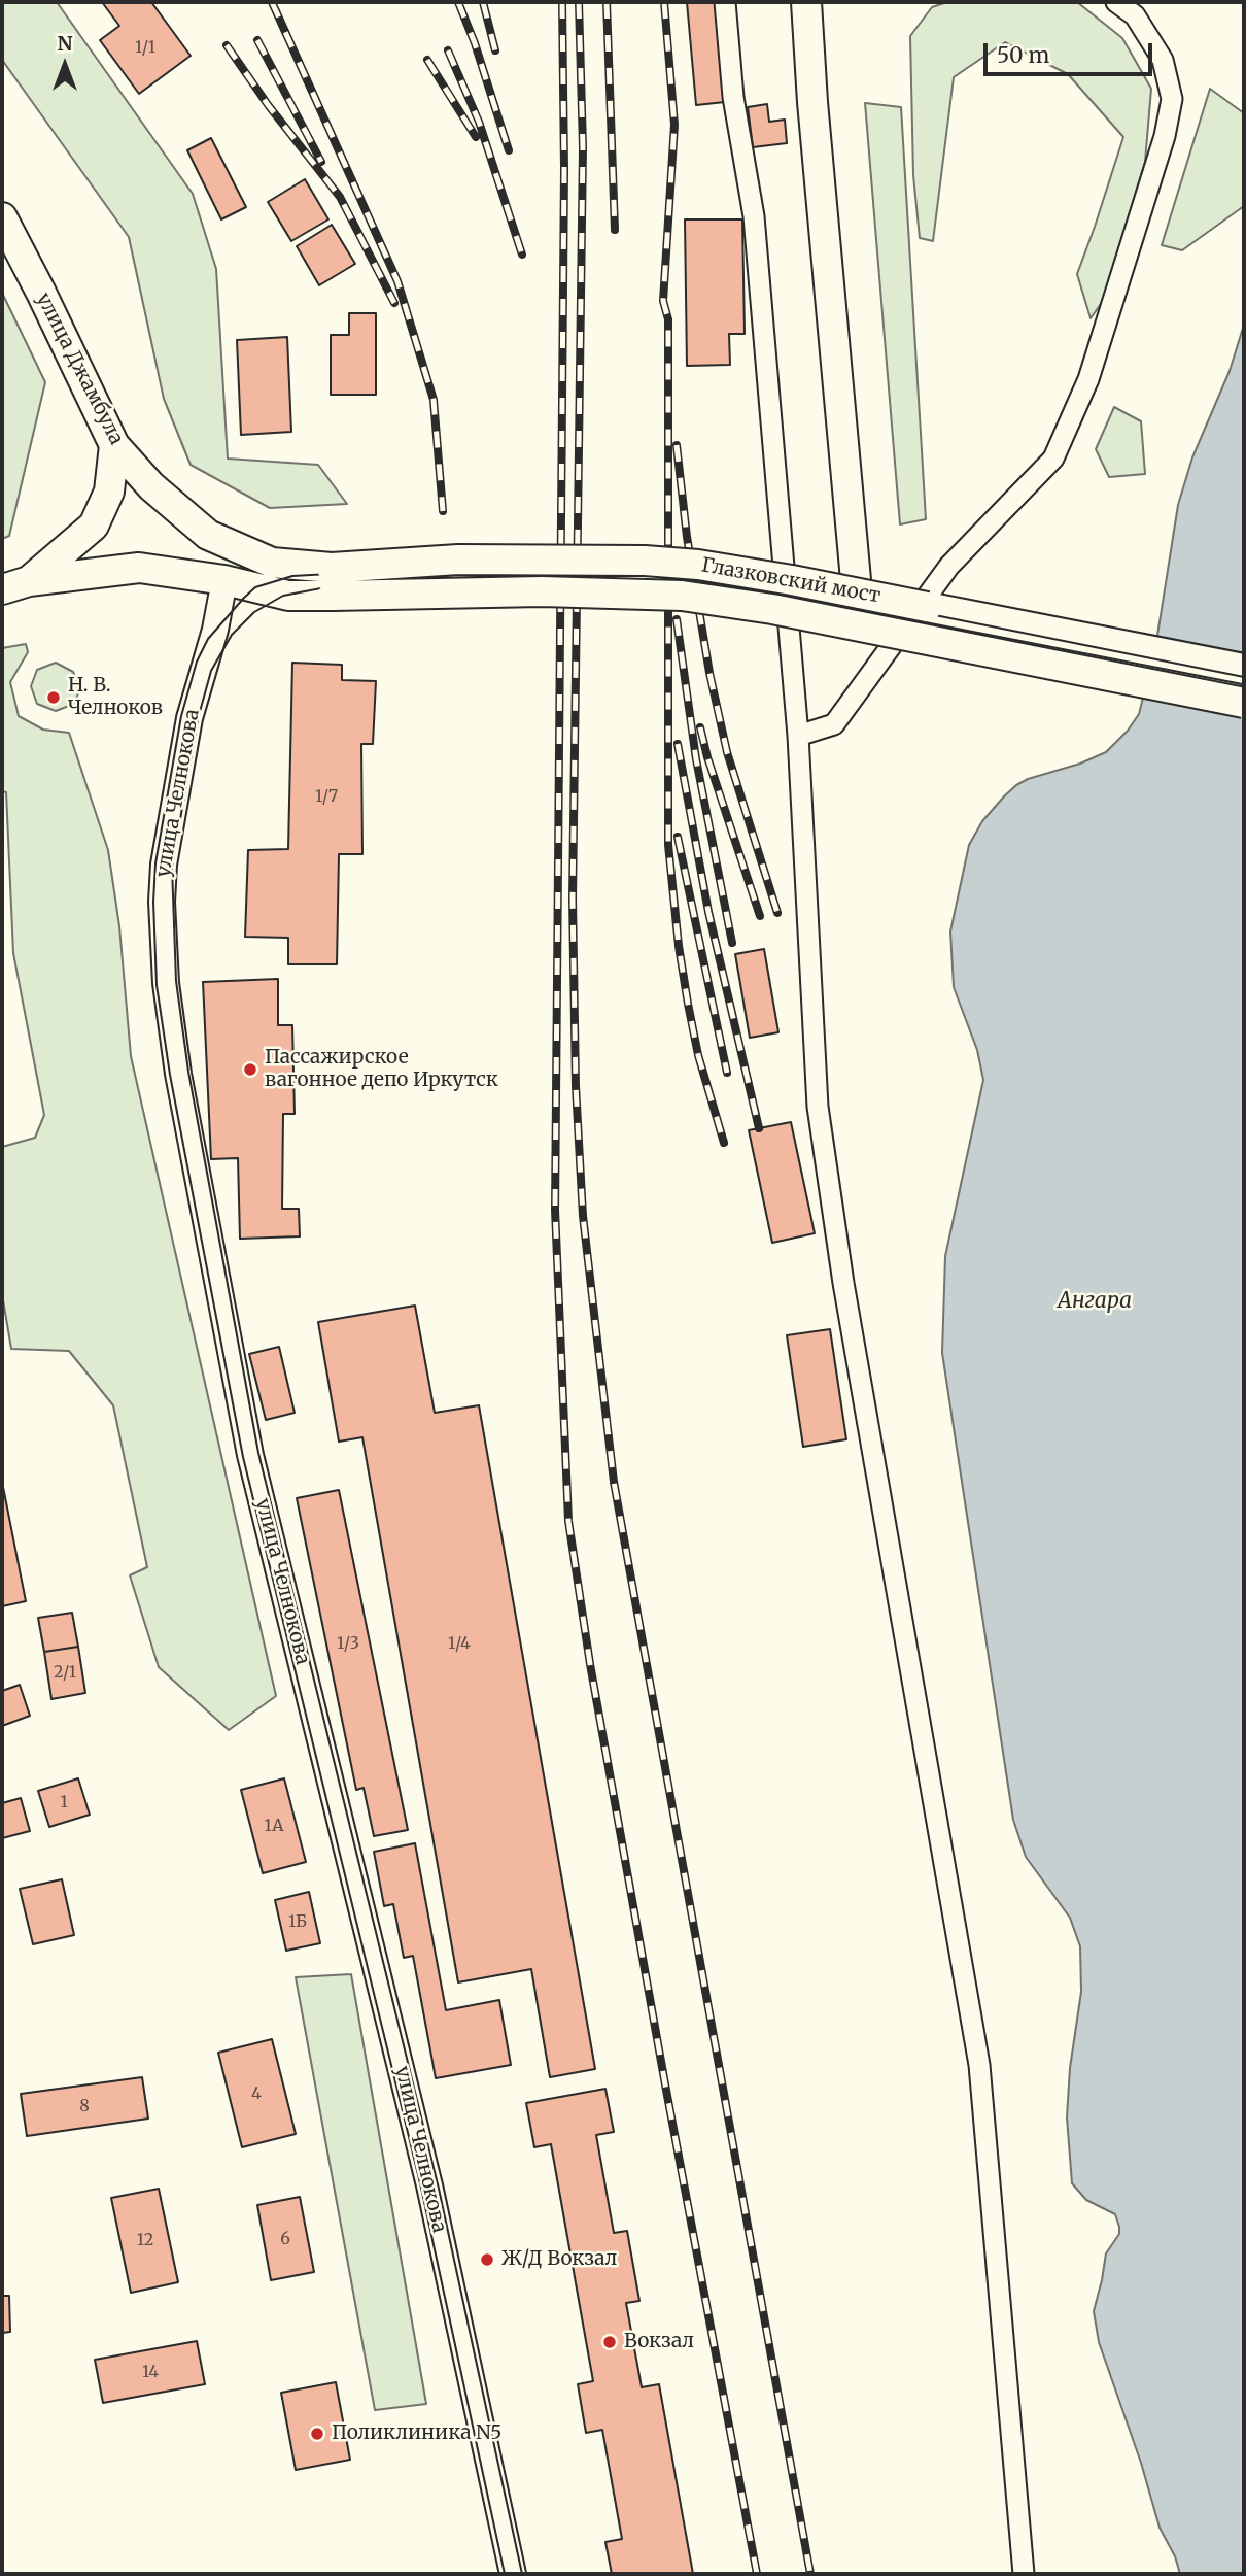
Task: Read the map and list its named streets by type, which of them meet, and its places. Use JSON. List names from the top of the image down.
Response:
{
  "streets": {
    "main road": ["улица Джамбула", "Глазковский мост"],
    "street": ["улица Челнокова"]
  },
  "crossings": [
    ["улица Джамбула", "Глазковский мост"]
  ],
  "water": ["Ангара"],
  "places": [
    "Н. В. Челноков",
    "Пассажирское вагонное депо Иркутск",
    "Ж/Д Вокзал",
    "Вокзал",
    "Поликлиника N5"
  ],
  "house_numbers": [
    "1/1",
    "1/7",
    "1/3",
    "1/4",
    "2/1",
    "1",
    "1А",
    "1Б",
    "4",
    "8",
    "6",
    "12",
    "14"
  ],
  "scale_bar": "50 m",
  "north": "top"
}
